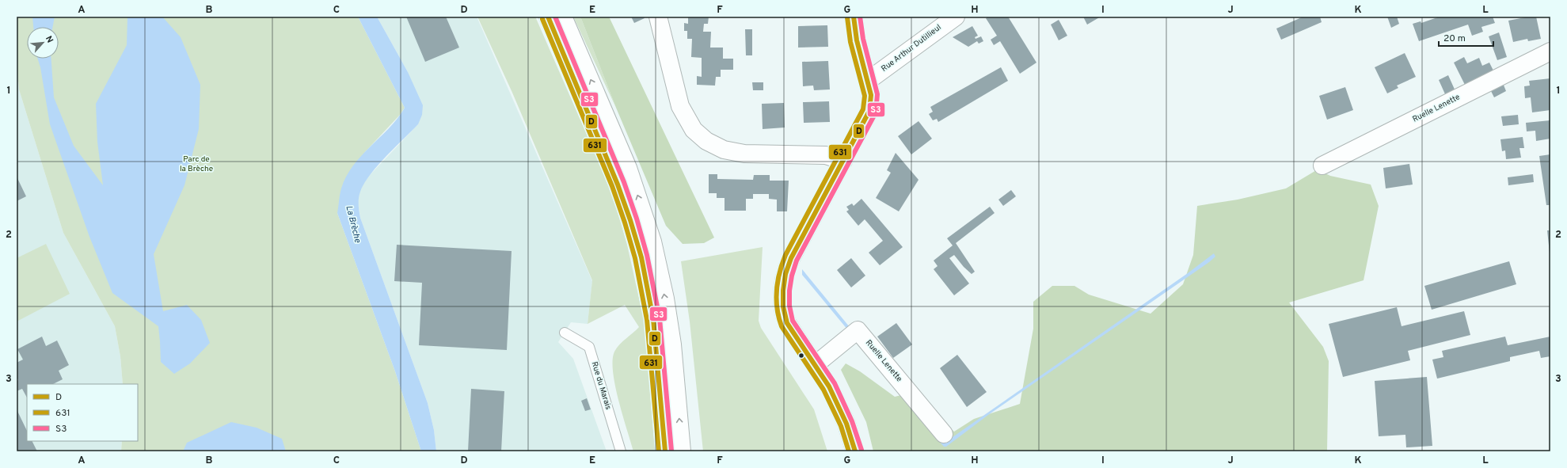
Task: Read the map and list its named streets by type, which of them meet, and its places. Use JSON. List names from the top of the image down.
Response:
{
  "streets": {
    "street": ["Rue Arthur Dutillieul", "Ruelle Lenette"],
    "lane": ["Rue du Marais"]
  },
  "water": ["La Brèche"],
  "parks": ["Parc de la Brèche"],
  "lines": ["transit line D", "transit line S3", "transit line 631"],
  "legend": ["D", "631", "S3"],
  "scale_bar": "20 m",
  "north": "top right",
  "grid": {
    "columns": [
      "A",
      "B",
      "C",
      "D",
      "E",
      "F",
      "G",
      "H",
      "I",
      "J",
      "K",
      "L"
    ],
    "rows": ["1", "2", "3"]
  }
}
